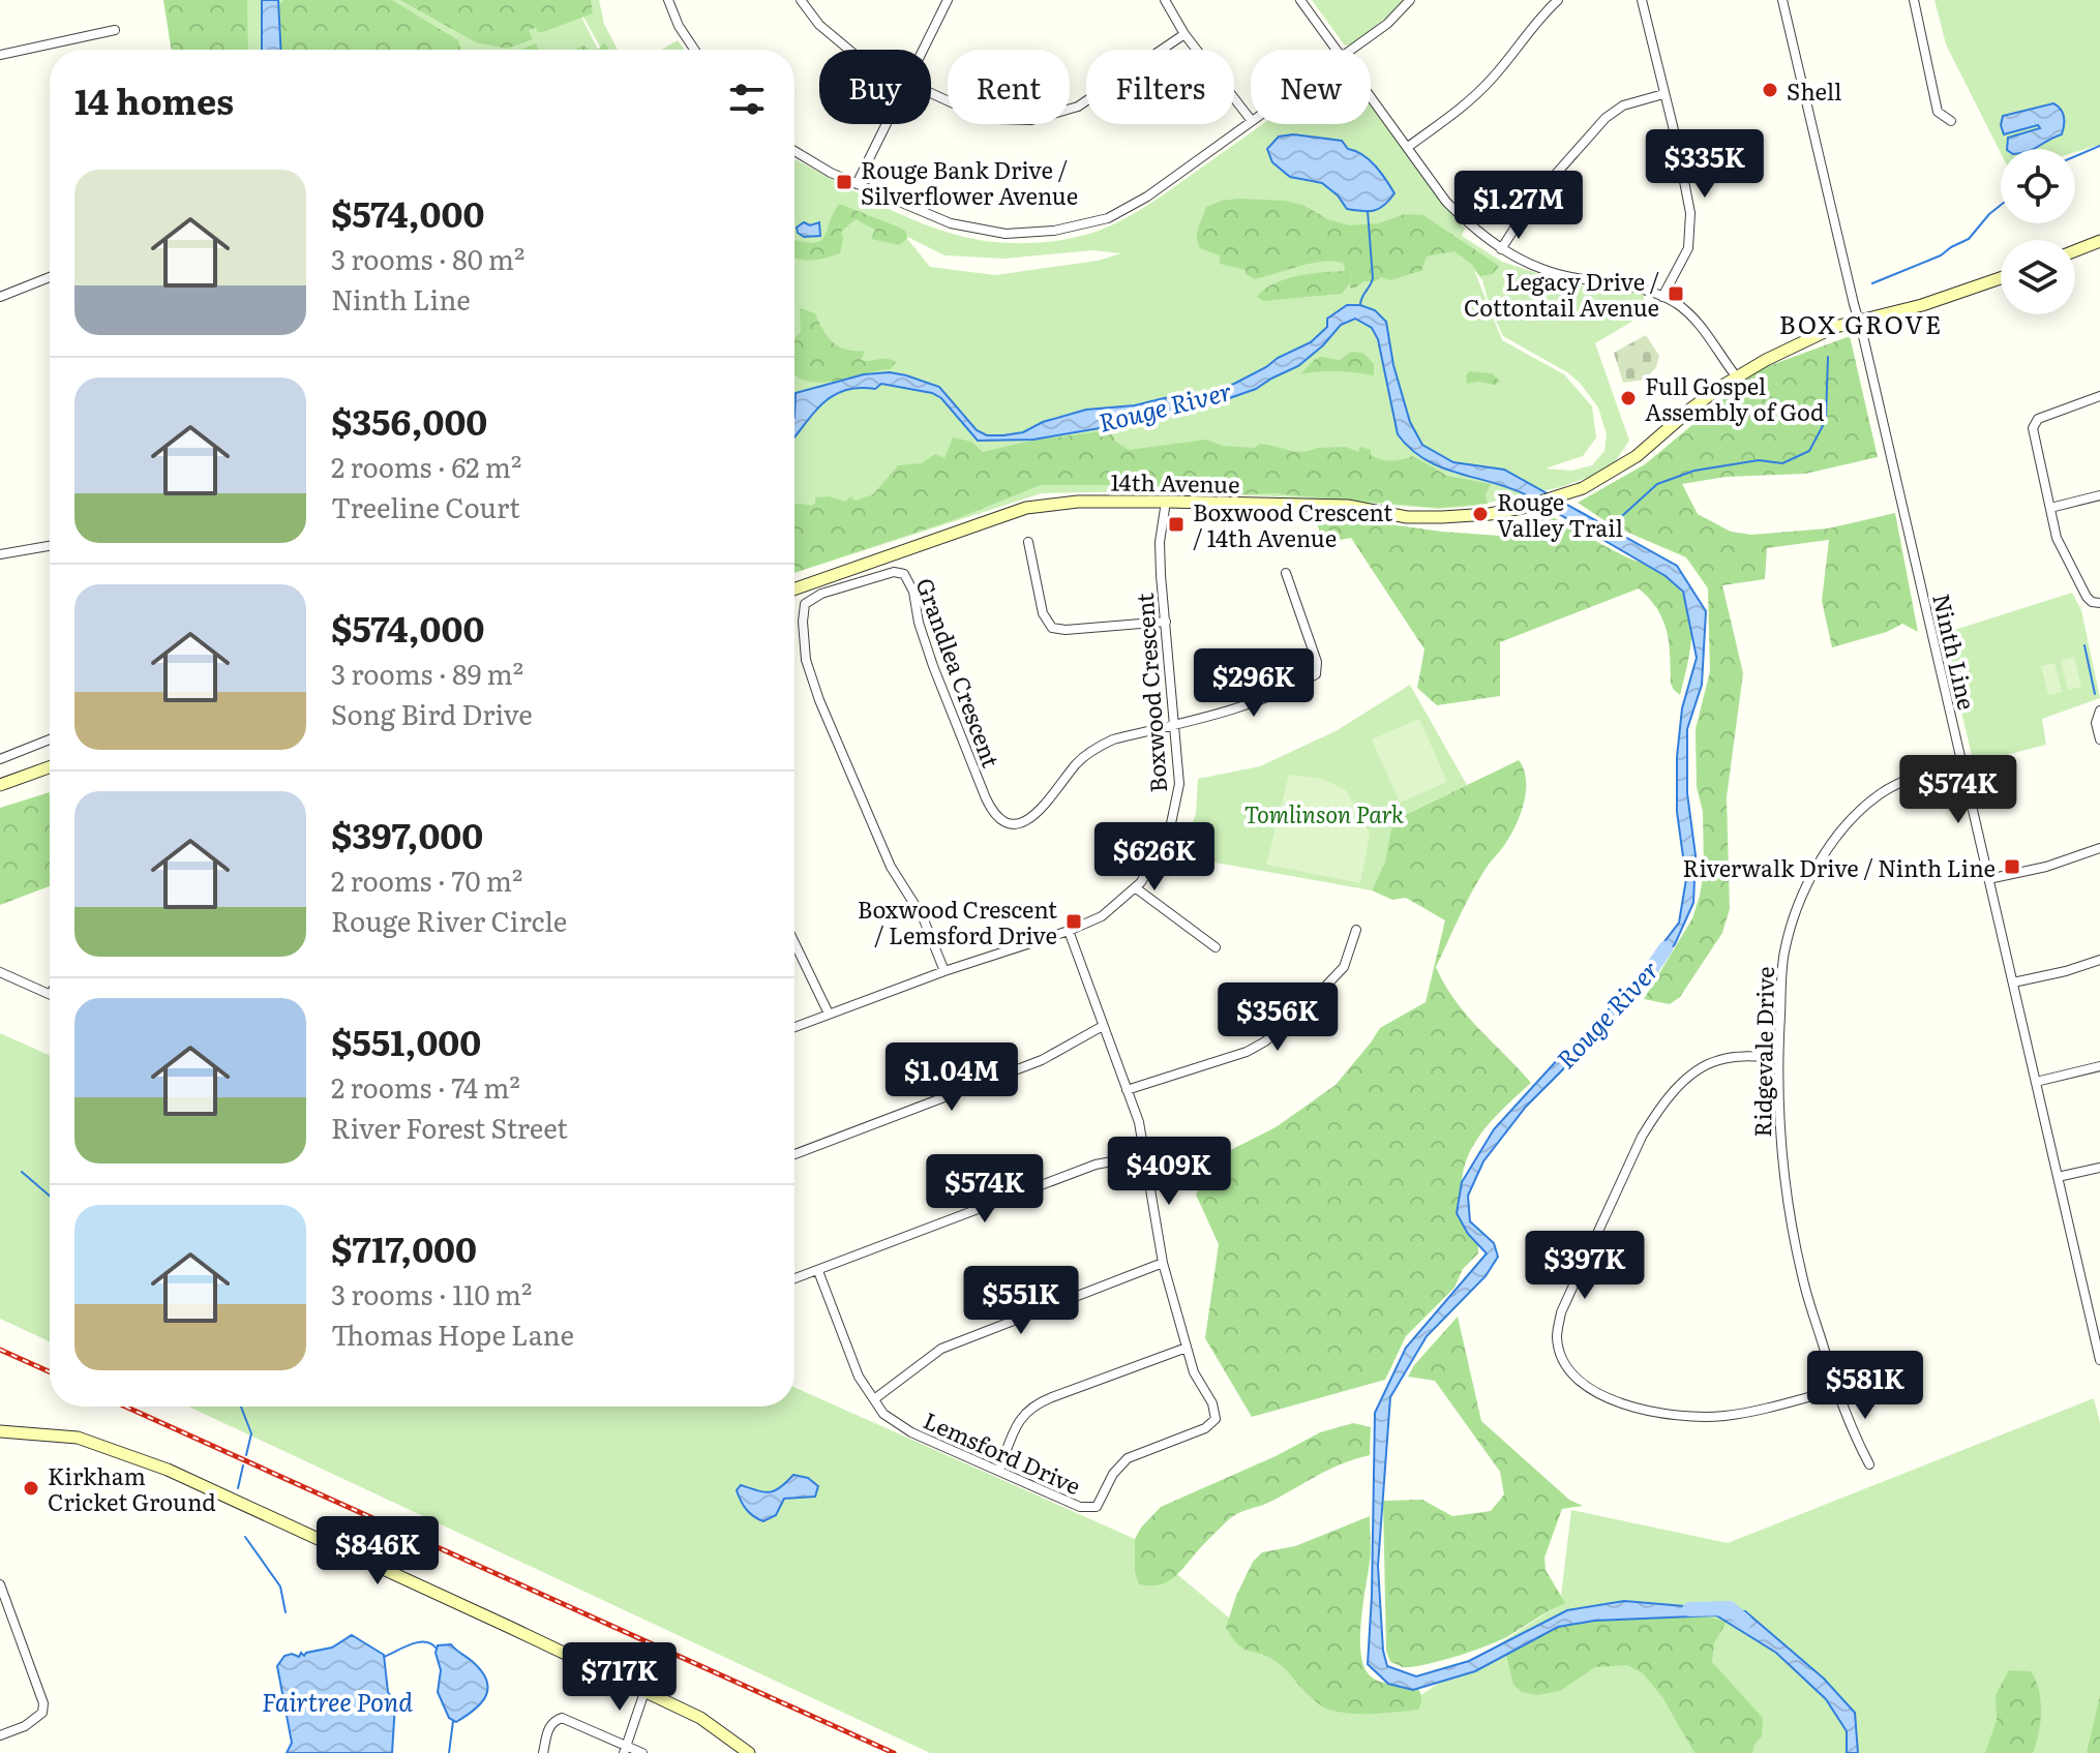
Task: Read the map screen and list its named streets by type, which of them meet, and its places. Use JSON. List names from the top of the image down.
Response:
{
  "streets": {
    "main road": ["14th Avenue"],
    "street": [
      "Ninth Line",
      "Grandlea Crescent",
      "Boxwood Crescent",
      "Ridgevale Drive",
      "Lemsford Drive"
    ]
  },
  "crossings": [
    ["14th Avenue", "Ninth Line"],
    ["14th Avenue", "Boxwood Crescent"],
    ["Ninth Line", "Ridgevale Drive"],
    ["Grandlea Crescent", "Boxwood Crescent"],
    ["Boxwood Crescent", "Lemsford Drive"]
  ],
  "districts": ["BOX GROVE"],
  "water": ["Rouge River", "Fairtree Pond"],
  "parks": ["Tomlinson Park"],
  "places": {
    "other": [
      "Shell",
      "Full Gospel Assembly of God",
      "Rouge Valley Trail",
      "Kirkham Cricket Ground"
    ],
    "transit": [
      "Rouge Bank Drive / Silverflower Avenue",
      "Legacy Drive / Cottontail Avenue",
      "Boxwood Crescent / 14th Avenue",
      "Riverwalk Drive / Ninth Line",
      "Boxwood Crescent / Lemsford Drive"
    ]
  },
  "page": {
    "chip": [
      "Buy",
      "Rent",
      "Filters",
      "New"
    ],
    "heading": "14 homes",
    "price": [
      "$335K",
      "$1.27M",
      "$296K",
      "$574K",
      "$626K",
      "$356K",
      "$1.04M",
      "$409K",
      "$574K",
      "$397K",
      "$551K",
      "$581K",
      "$846K",
      "$717K"
    ],
    "list": [
      {
        "name": "$574,000",
        "note": "3 rooms · 80 m² · Ninth Line"
      },
      {
        "name": "$356,000",
        "note": "2 rooms · 62 m² · Treeline Court"
      },
      {
        "name": "$574,000",
        "note": "3 rooms · 89 m² · Song Bird Drive"
      },
      {
        "name": "$397,000",
        "note": "2 rooms · 70 m² · Rouge River Circle"
      },
      {
        "name": "$551,000",
        "note": "2 rooms · 74 m² · River Forest Street"
      },
      {
        "name": "$717,000",
        "note": "3 rooms · 110 m² · Thomas Hope Lane"
      }
    ]
  }
}
